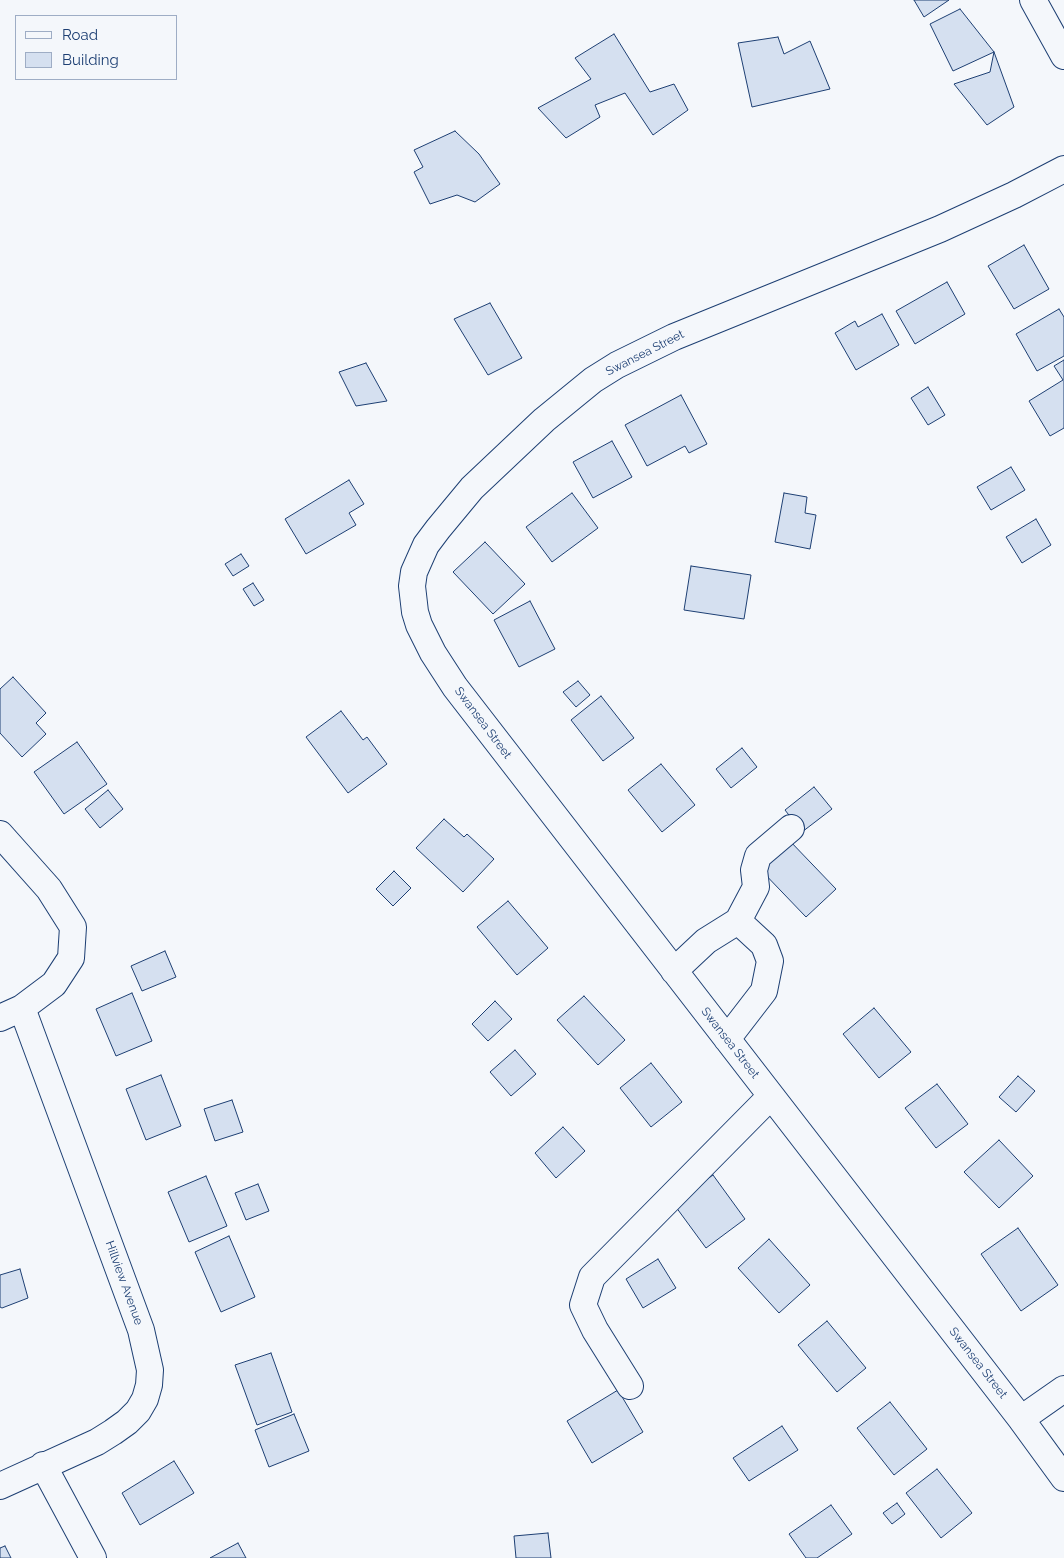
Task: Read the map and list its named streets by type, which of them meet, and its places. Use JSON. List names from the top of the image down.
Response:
{
  "streets": {
    "street": ["Swansea Street", "Hillview Avenue"]
  },
  "legend": ["Road", "Building"]
}
